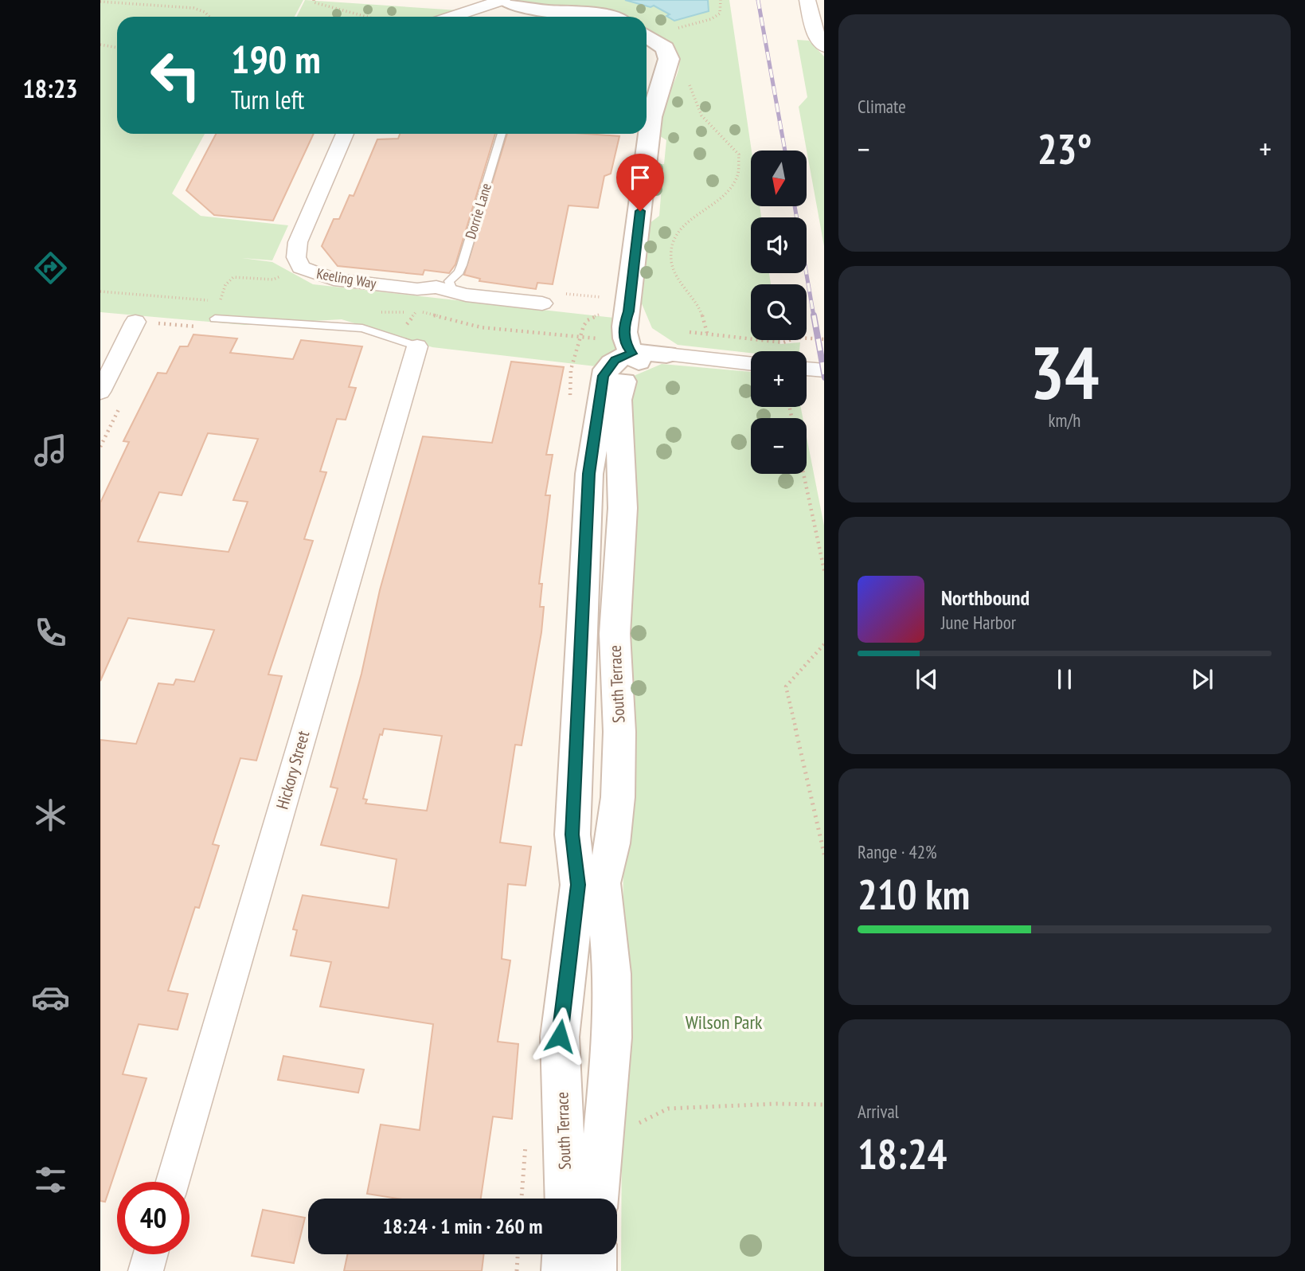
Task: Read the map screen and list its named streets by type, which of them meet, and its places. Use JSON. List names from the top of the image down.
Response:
{
  "streets": {
    "street": ["Keeling Way", "South Terrace", "Hickory Street"],
    "lane": ["Dorrie Lane"]
  },
  "crossings": [
    ["Dorrie Lane", "Keeling Way"]
  ],
  "parks": ["Wilson Park"],
  "north": "bottom",
  "page": {
    "tabs": "18:23",
    "tile": [
      "Climate",
      ["34", "km/h"],
      ["Range · 42%", "210 km"],
      ["Arrival", "18:24"]
    ],
    "turn": ["190 m", "Turn left"],
    "heat": ["−", "23°", "+"],
    "map_buttons": ["+", "−"],
    "song": ["Northbound", "June Harbor"],
    "limit": "40",
    "trip": "18:24 · 1 min · 260 m"
  }
}
